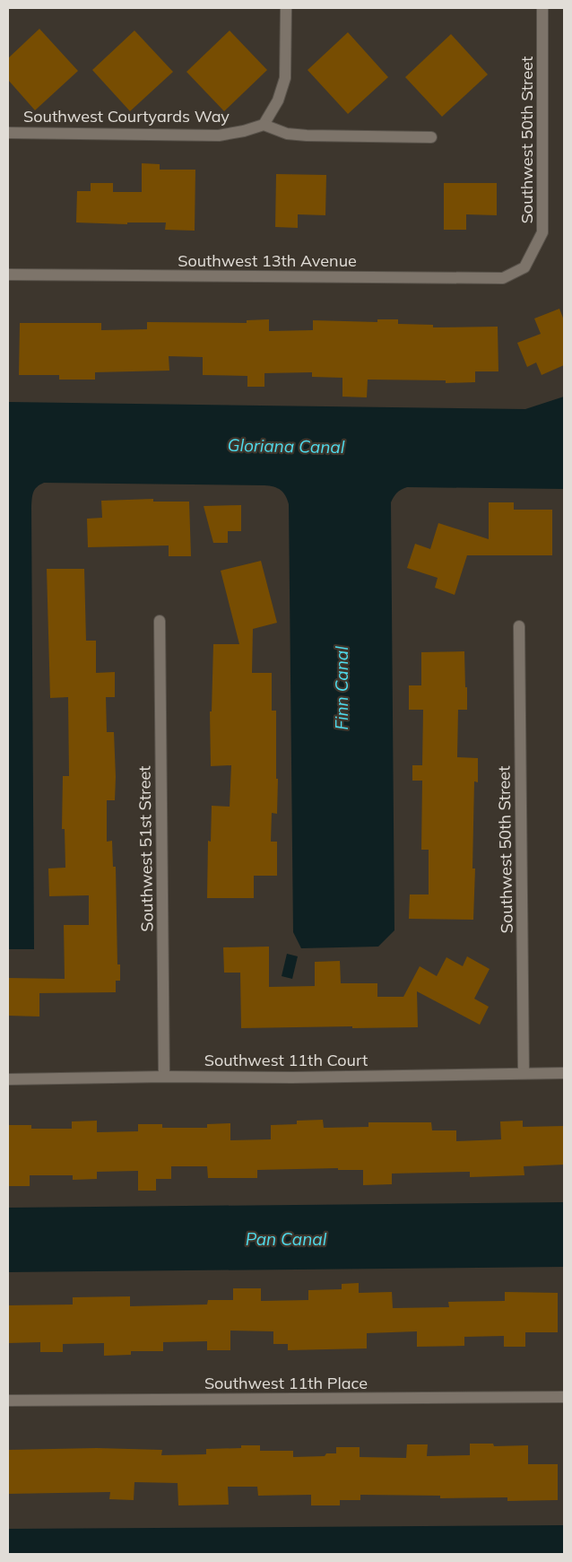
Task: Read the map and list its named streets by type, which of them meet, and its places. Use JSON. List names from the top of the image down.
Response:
{
  "streets": {
    "street": [
      "Southwest Courtyards Way",
      "Southwest 50th Street",
      "Southwest 13th Avenue",
      "Southwest 51st Street",
      "Southwest 11th Court",
      "Southwest 11th Place"
    ]
  },
  "crossings": [
    ["Southwest 50th Street", "Southwest 13th Avenue"],
    ["Southwest 50th Street", "Southwest 11th Court"],
    ["Southwest 51st Street", "Southwest 11th Court"]
  ],
  "water": ["Gloriana Canal", "Finn Canal", "Pan Canal"]
}
